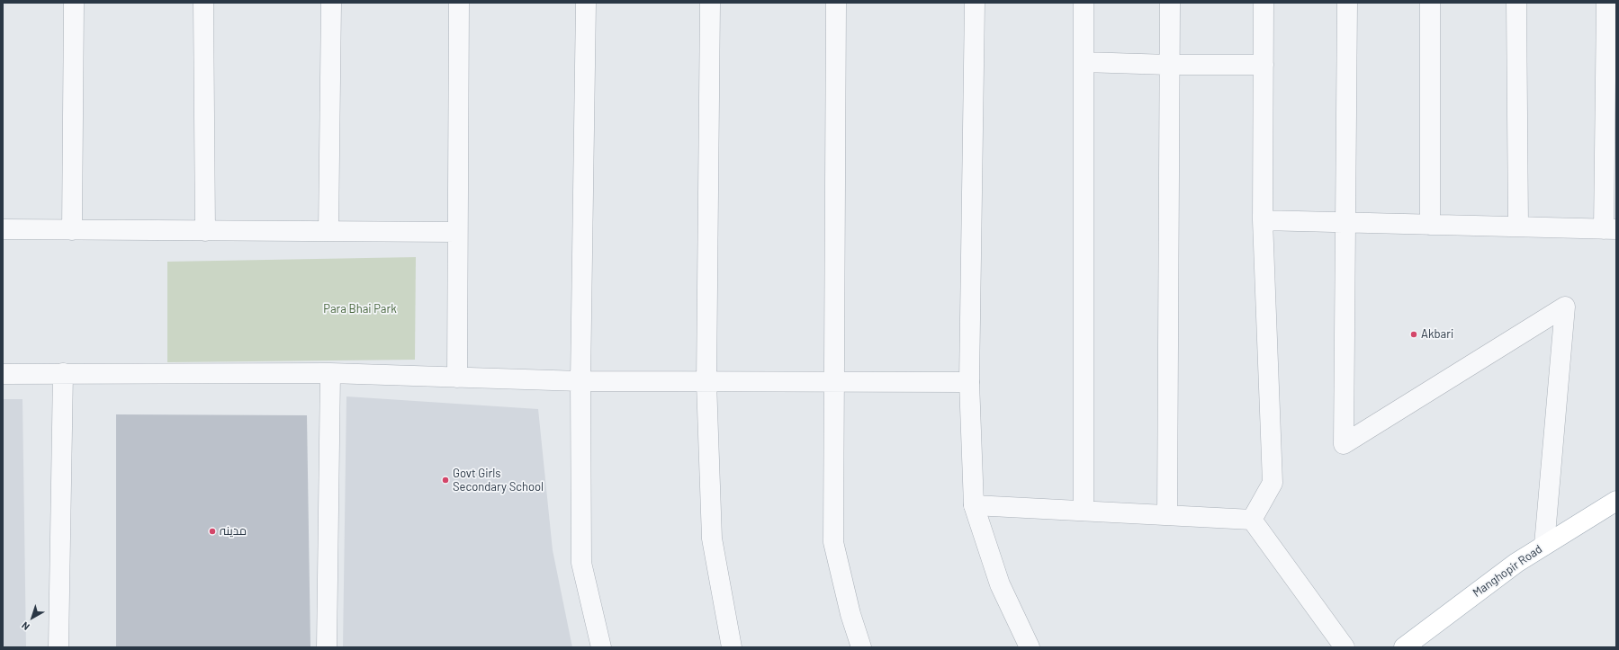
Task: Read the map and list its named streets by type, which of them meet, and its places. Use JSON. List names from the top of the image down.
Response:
{
  "streets": {
    "main road": ["Manghopir Road"]
  },
  "parks": ["Para Bhai Park"],
  "places": ["Akbari", "Govt Girls Secondary School", "مدینہ"],
  "north": "bottom left"
}
